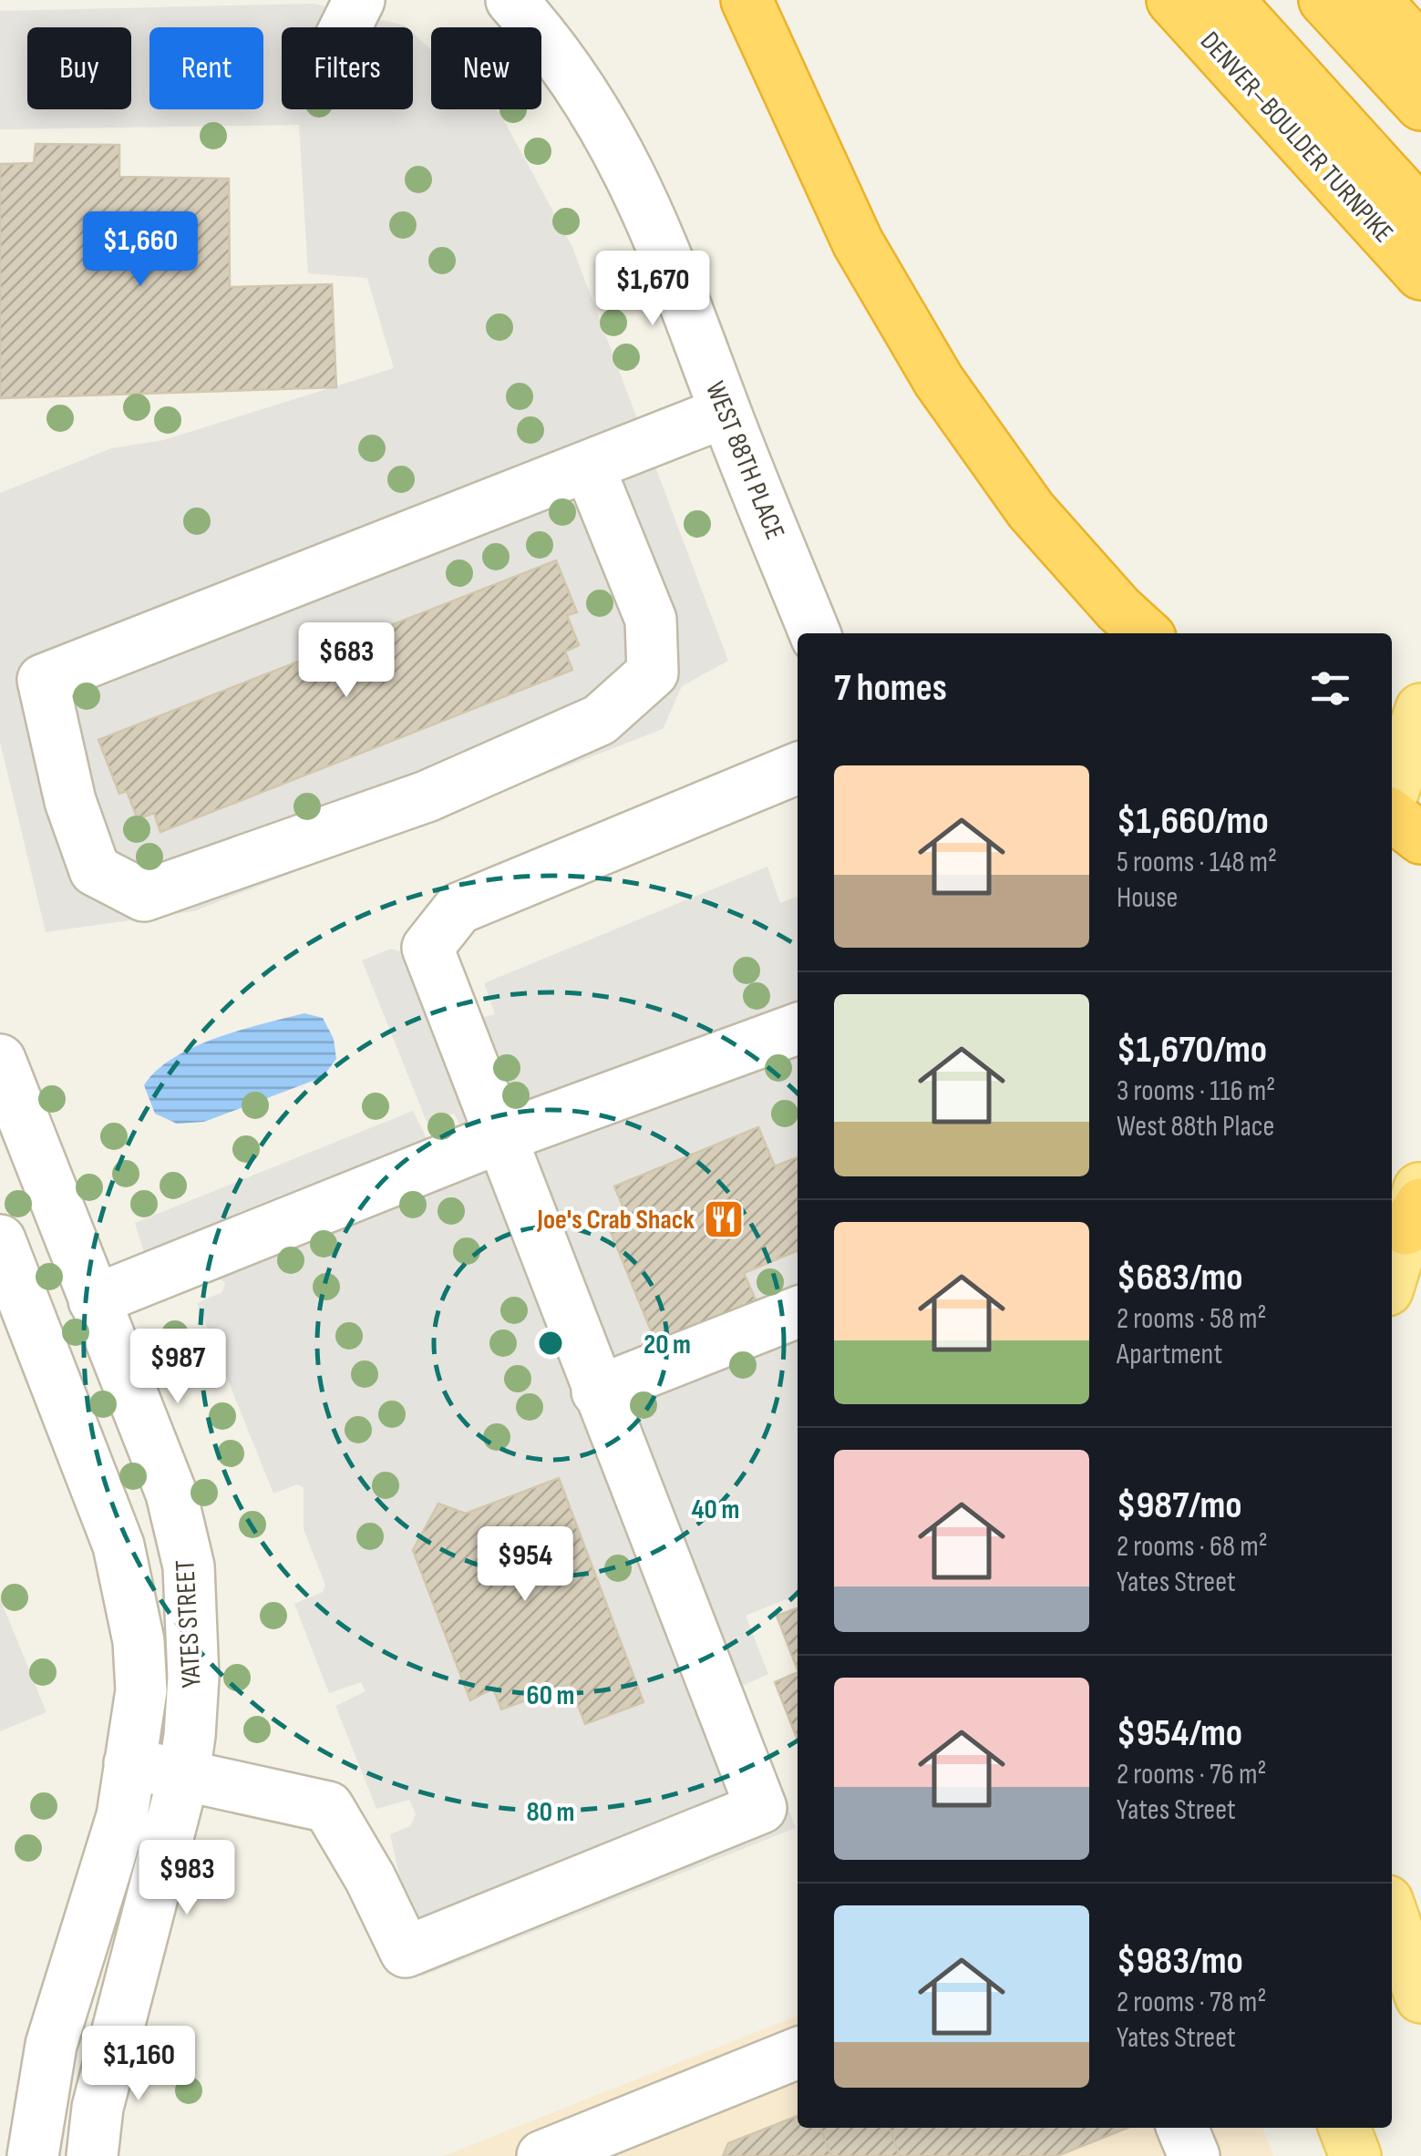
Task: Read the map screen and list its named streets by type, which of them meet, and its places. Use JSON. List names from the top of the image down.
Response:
{
  "streets": {
    "highway": ["DENVER–BOULDER TURNPIKE"],
    "street": ["WEST 88TH PLACE", "YATES STREET"]
  },
  "places": {
    "restaurant": ["Joe's Crab Shack"]
  },
  "page": {
    "chip": [
      "Buy",
      "Rent",
      "Filters",
      "New"
    ],
    "price": [
      "$1,660",
      "$1,670",
      "$683",
      "$987",
      "$954",
      "$983",
      "$1,160"
    ],
    "heading": "7 homes",
    "list": [
      {
        "name": "$1,660/mo",
        "note": "5 rooms · 148 m² · House"
      },
      {
        "name": "$1,670/mo",
        "note": "3 rooms · 116 m² · West 88th Place"
      },
      {
        "name": "$683/mo",
        "note": "2 rooms · 58 m² · Apartment"
      },
      {
        "name": "$987/mo",
        "note": "2 rooms · 68 m² · Yates Street"
      },
      {
        "name": "$954/mo",
        "note": "2 rooms · 76 m² · Yates Street"
      },
      {
        "name": "$983/mo",
        "note": "2 rooms · 78 m² · Yates Street"
      }
    ]
  },
  "rings": [
    "20 m",
    "40 m",
    "60 m",
    "80 m"
  ]
}
